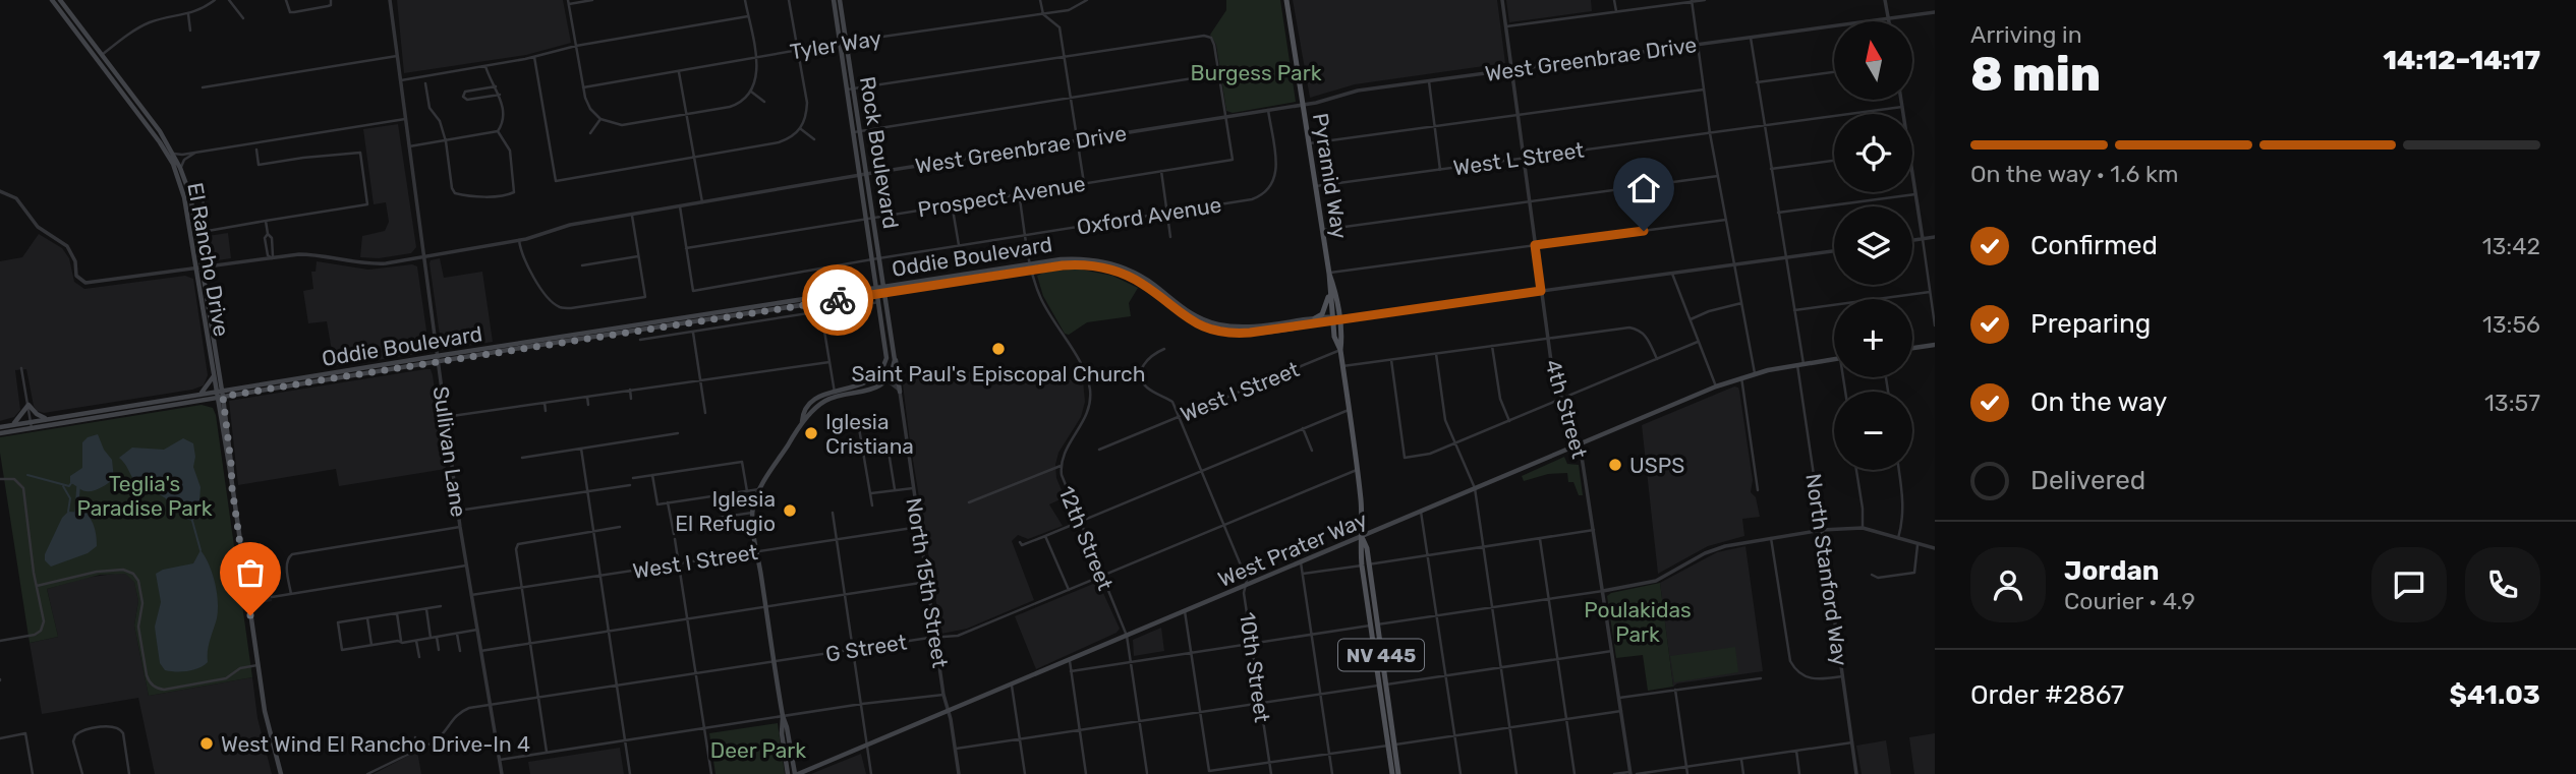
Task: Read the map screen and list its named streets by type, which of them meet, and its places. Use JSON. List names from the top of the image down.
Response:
{
  "streets": {
    "main road": [
      "Rock Boulevard",
      "Pyramid Way",
      "Oddie Boulevard",
      "El Rancho Drive",
      "West Prater Way",
      "NV 445"
    ],
    "street": [
      "Tyler Way",
      "West Greenbrae Drive",
      "West L Street",
      "Prospect Avenue",
      "Oxford Avenue",
      "West I Street",
      "4th Street",
      "Sullivan Lane",
      "12th Street",
      "North Stanford Way",
      "North 15th Street",
      "G Street",
      "10th Street"
    ]
  },
  "crossings": [
    ["Tyler Way", "Rock Boulevard"],
    ["West Greenbrae Drive", "Rock Boulevard"],
    ["West Greenbrae Drive", "Pyramid Way"],
    ["West Greenbrae Drive", "Prospect Avenue"],
    ["West Greenbrae Drive", "Oxford Avenue"],
    ["West Greenbrae Drive", "El Rancho Drive"],
    ["West Greenbrae Drive", "4th Street"],
    ["West Greenbrae Drive", "Sullivan Lane"],
    ["West Greenbrae Drive", "North Stanford Way"],
    ["Rock Boulevard", "Prospect Avenue"],
    ["Rock Boulevard", "Oxford Avenue"],
    ["Rock Boulevard", "Oddie Boulevard"],
    ["West L Street", "Pyramid Way"],
    ["West L Street", "4th Street"],
    ["West L Street", "North Stanford Way"],
    ["Pyramid Way", "Oddie Boulevard"],
    ["Pyramid Way", "West I Street"],
    ["Pyramid Way", "West Prater Way"],
    ["Pyramid Way", "G Street"],
    ["Prospect Avenue", "Oxford Avenue"],
    ["Prospect Avenue", "12th Street"],
    ["Oxford Avenue", "12th Street"],
    ["Oddie Boulevard", "El Rancho Drive"],
    ["Oddie Boulevard", "Sullivan Lane"],
    ["Oddie Boulevard", "12th Street"],
    ["West I Street", "Sullivan Lane"],
    ["West I Street", "North 15th Street"],
    ["West I Street", "10th Street"],
    ["4th Street", "West Prater Way"],
    ["Sullivan Lane", "G Street"],
    ["12th Street", "West Prater Way"],
    ["12th Street", "G Street"],
    ["West Prater Way", "North Stanford Way"],
    ["West Prater Way", "North 15th Street"],
    ["West Prater Way", "10th Street"],
    ["North 15th Street", "G Street"],
    ["G Street", "10th Street"]
  ],
  "parks": [
    "Burgess Park",
    "Teglia's Paradise Park",
    "Poulakidas Park",
    "Deer Park"
  ],
  "places": [
    "Saint Paul's Episcopal Church",
    "Iglesia Cristiana",
    "USPS",
    "Iglesia El Refugio",
    "West Wind El Rancho Drive-In 4"
  ],
  "north": "top",
  "page": {
    "heading": ["8 min", "Arriving in", "14:12–14:17"],
    "panel": [
      "Jordan",
      "Courier · 4.9",
      "Order #2867",
      "$41.03"
    ],
    "map_buttons": ["+", "−"],
    "bar": "On the way · 1.6 km",
    "list": [
      ["Confirmed", "13:42"],
      ["Preparing", "13:56"],
      ["On the way", "13:57"],
      "Delivered"
    ]
  }
}
